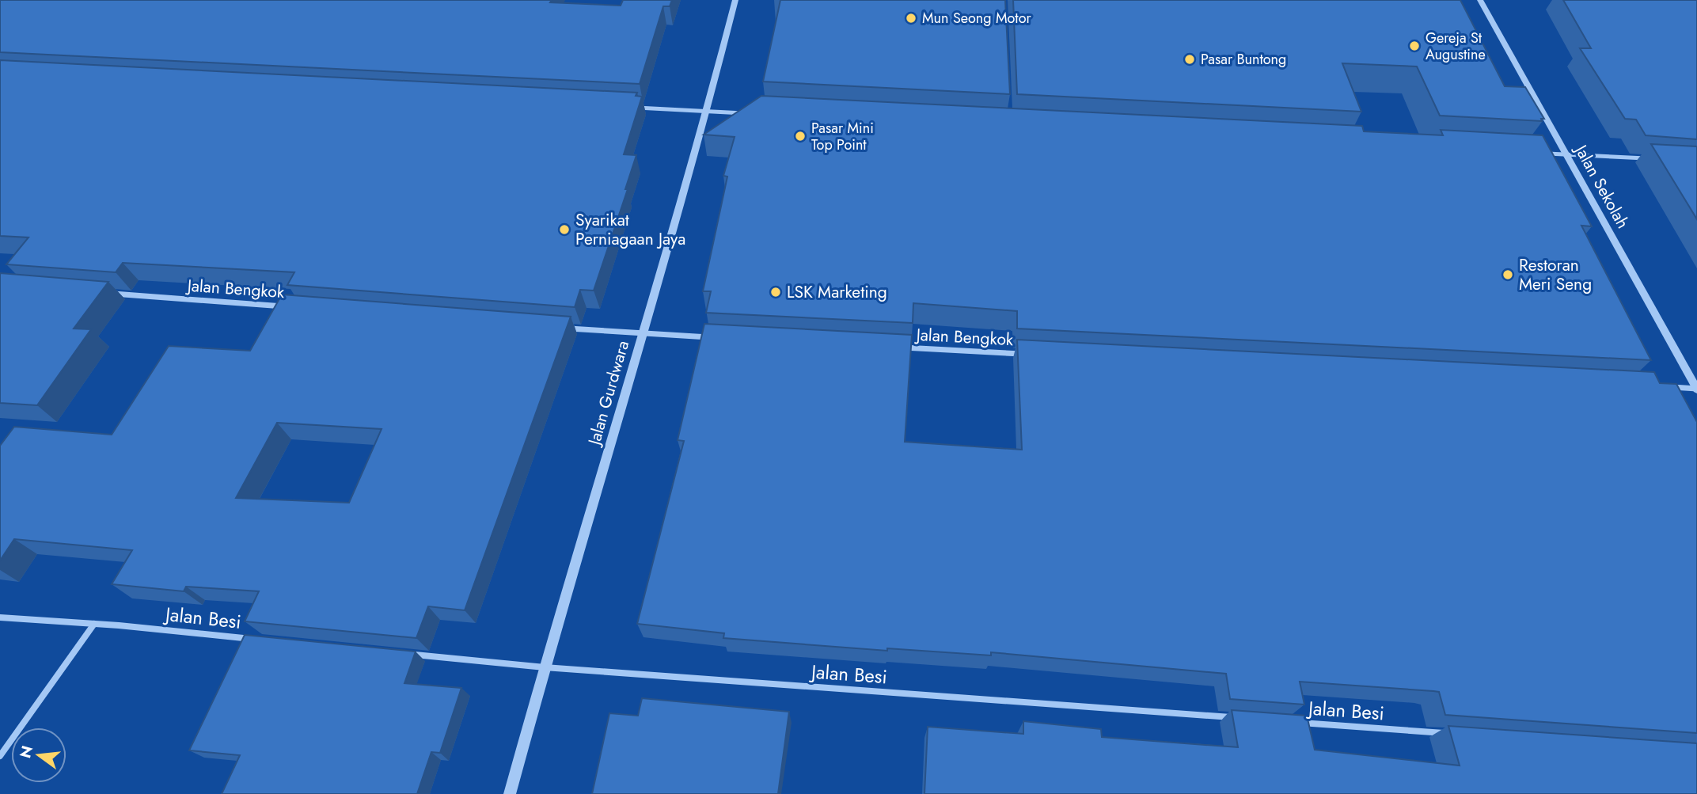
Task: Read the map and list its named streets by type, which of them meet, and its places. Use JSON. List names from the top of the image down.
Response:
{
  "streets": {
    "street": [
      "Jalan Sekolah",
      "Jalan Bengkok",
      "Jalan Gurdwara",
      "Jalan Besi"
    ]
  },
  "crossings": [
    ["Jalan Gurdwara", "Jalan Besi"]
  ],
  "places": [
    "Mun Seong Motor",
    "Gereja St Augustine",
    "Pasar Buntong",
    "Pasar Mini Top Point",
    "Syarikat Perniagaan Jaya",
    "Restoran Meri Seng",
    "LSK Marketing"
  ],
  "north": "left"
}
